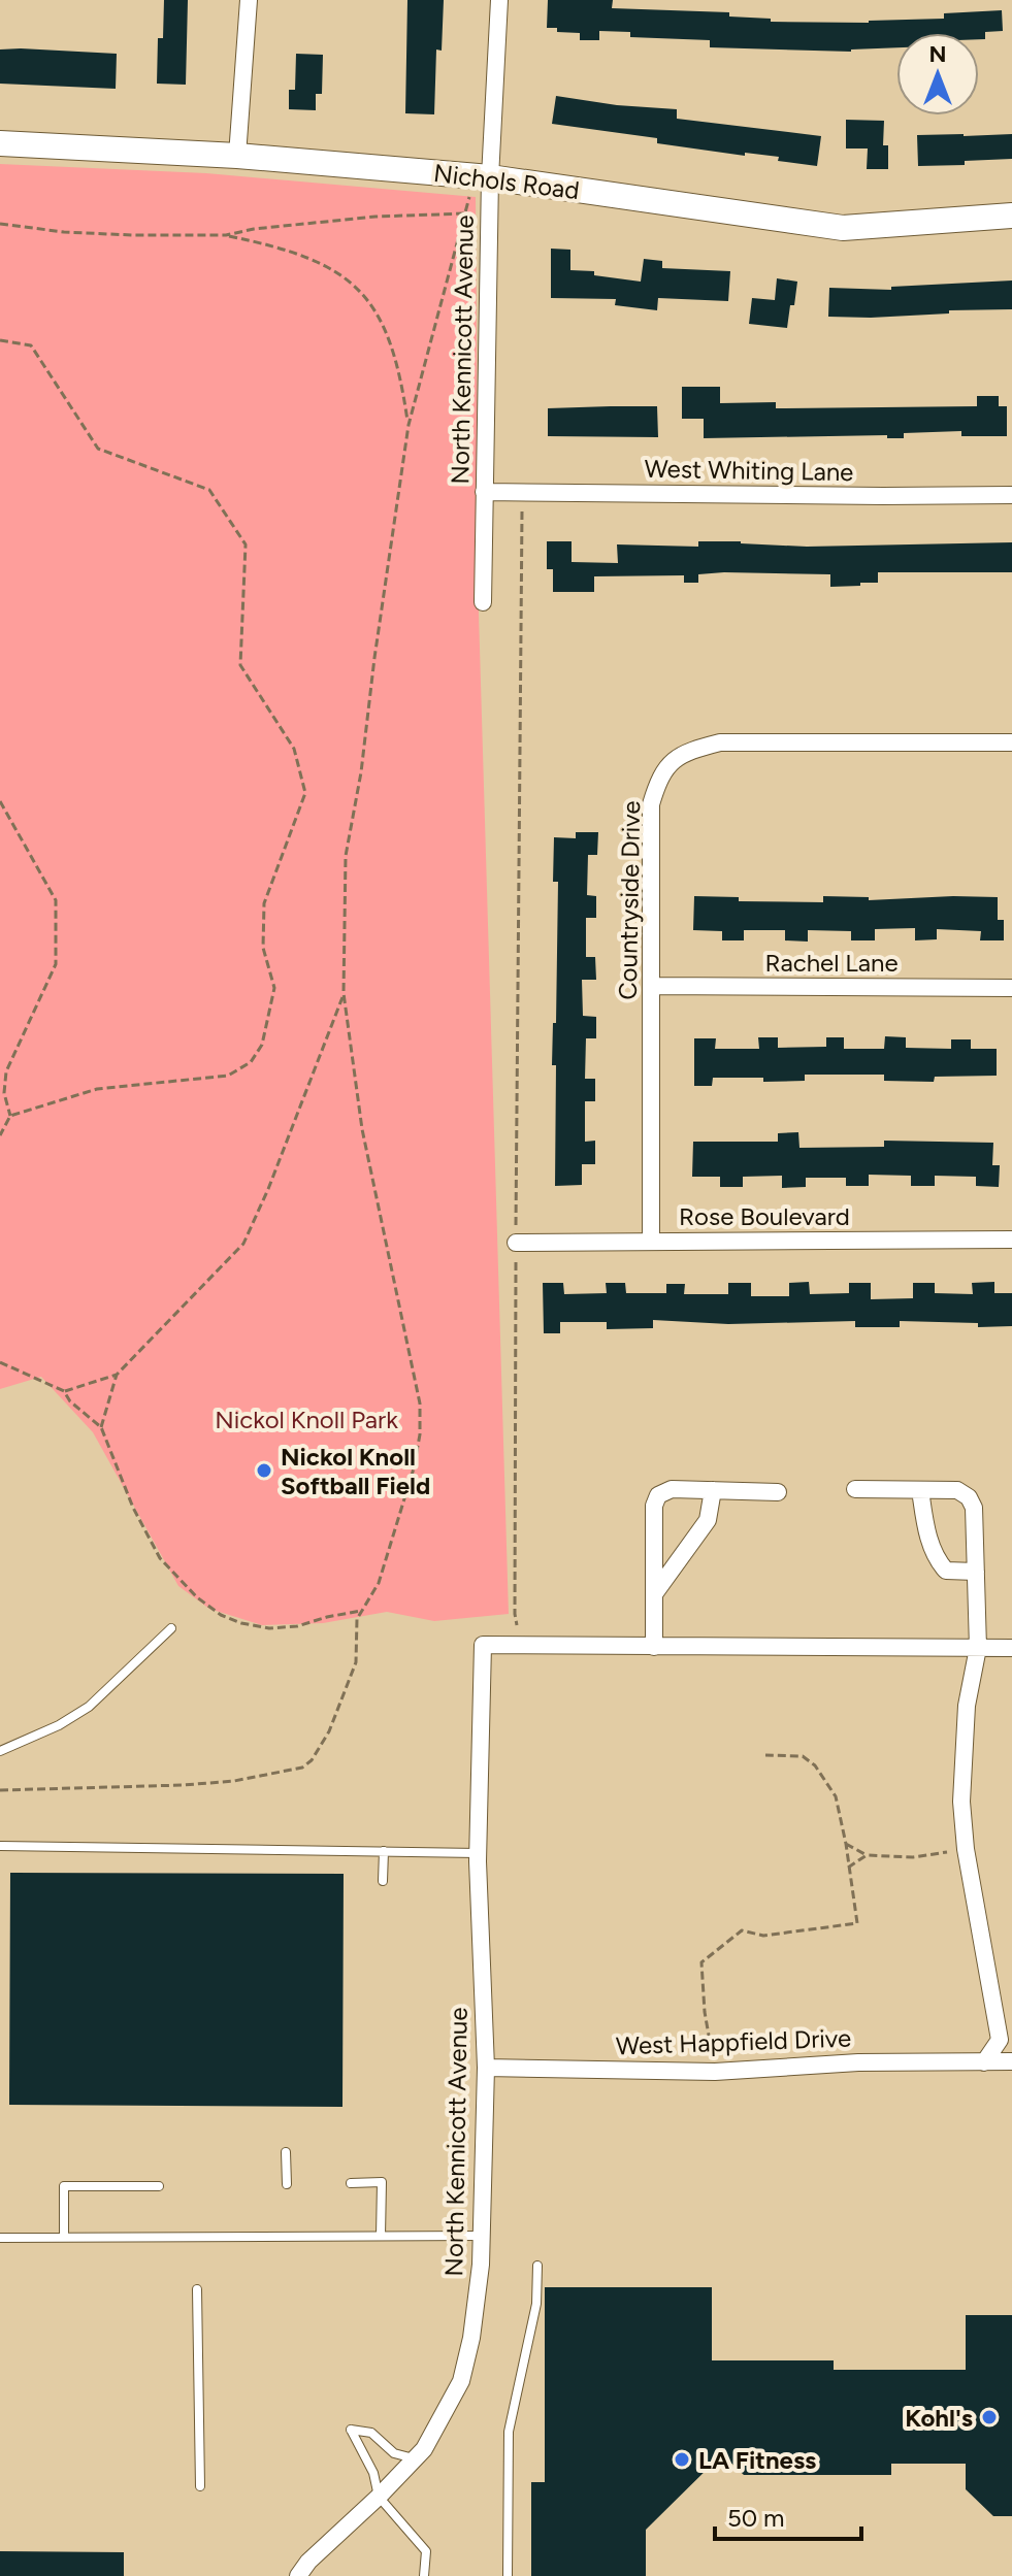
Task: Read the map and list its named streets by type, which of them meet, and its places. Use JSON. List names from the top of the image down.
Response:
{
  "streets": {
    "street": [
      "Nichols Road",
      "North Kennicott Avenue",
      "West Whiting Lane",
      "Countryside Drive",
      "Rachel Lane",
      "Rose Boulevard",
      "West Happfield Drive"
    ]
  },
  "crossings": [
    ["Nichols Road", "North Kennicott Avenue"],
    ["North Kennicott Avenue", "West Whiting Lane"],
    ["North Kennicott Avenue", "West Happfield Drive"],
    ["Countryside Drive", "Rachel Lane"],
    ["Countryside Drive", "Rose Boulevard"]
  ],
  "parks": ["Nickol Knoll Park"],
  "places": ["Nickol Knoll Softball Field", "Kohl's", "LA Fitness"],
  "scale_bar": "50 m",
  "north": "top"
}
